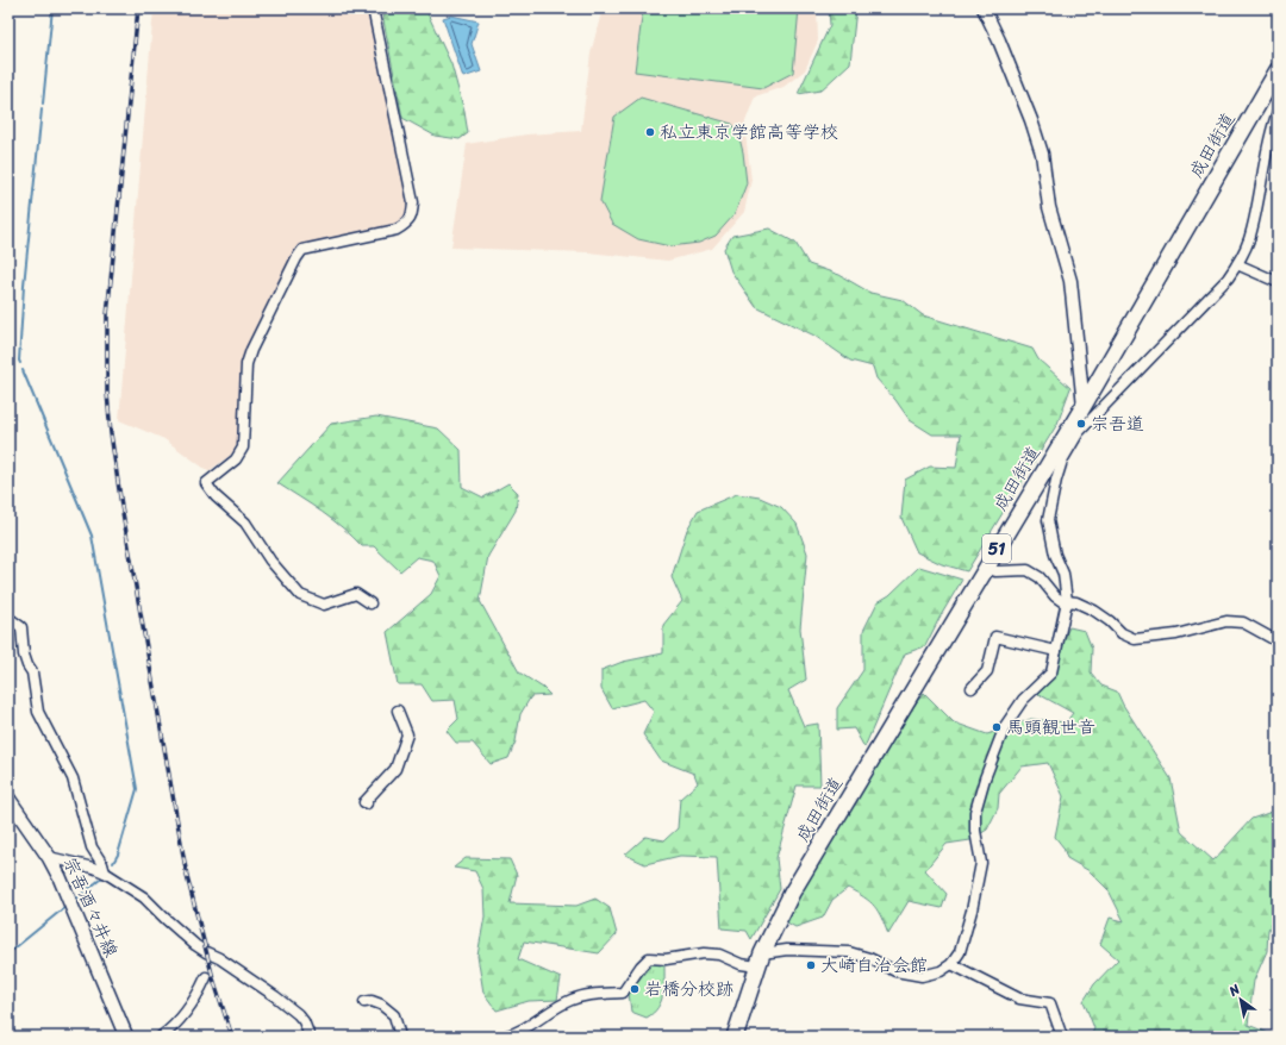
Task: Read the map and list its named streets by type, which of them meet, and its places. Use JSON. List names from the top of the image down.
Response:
{
  "streets": {
    "highway": ["成田街道", "51"],
    "main road": ["宗吾酒々井線"]
  },
  "places": [
    "私立東京学館高等学校",
    "宗吾道",
    "馬頭観世音",
    "大崎自治会館",
    "岩橋分校跡"
  ],
  "north": "top left"
}
